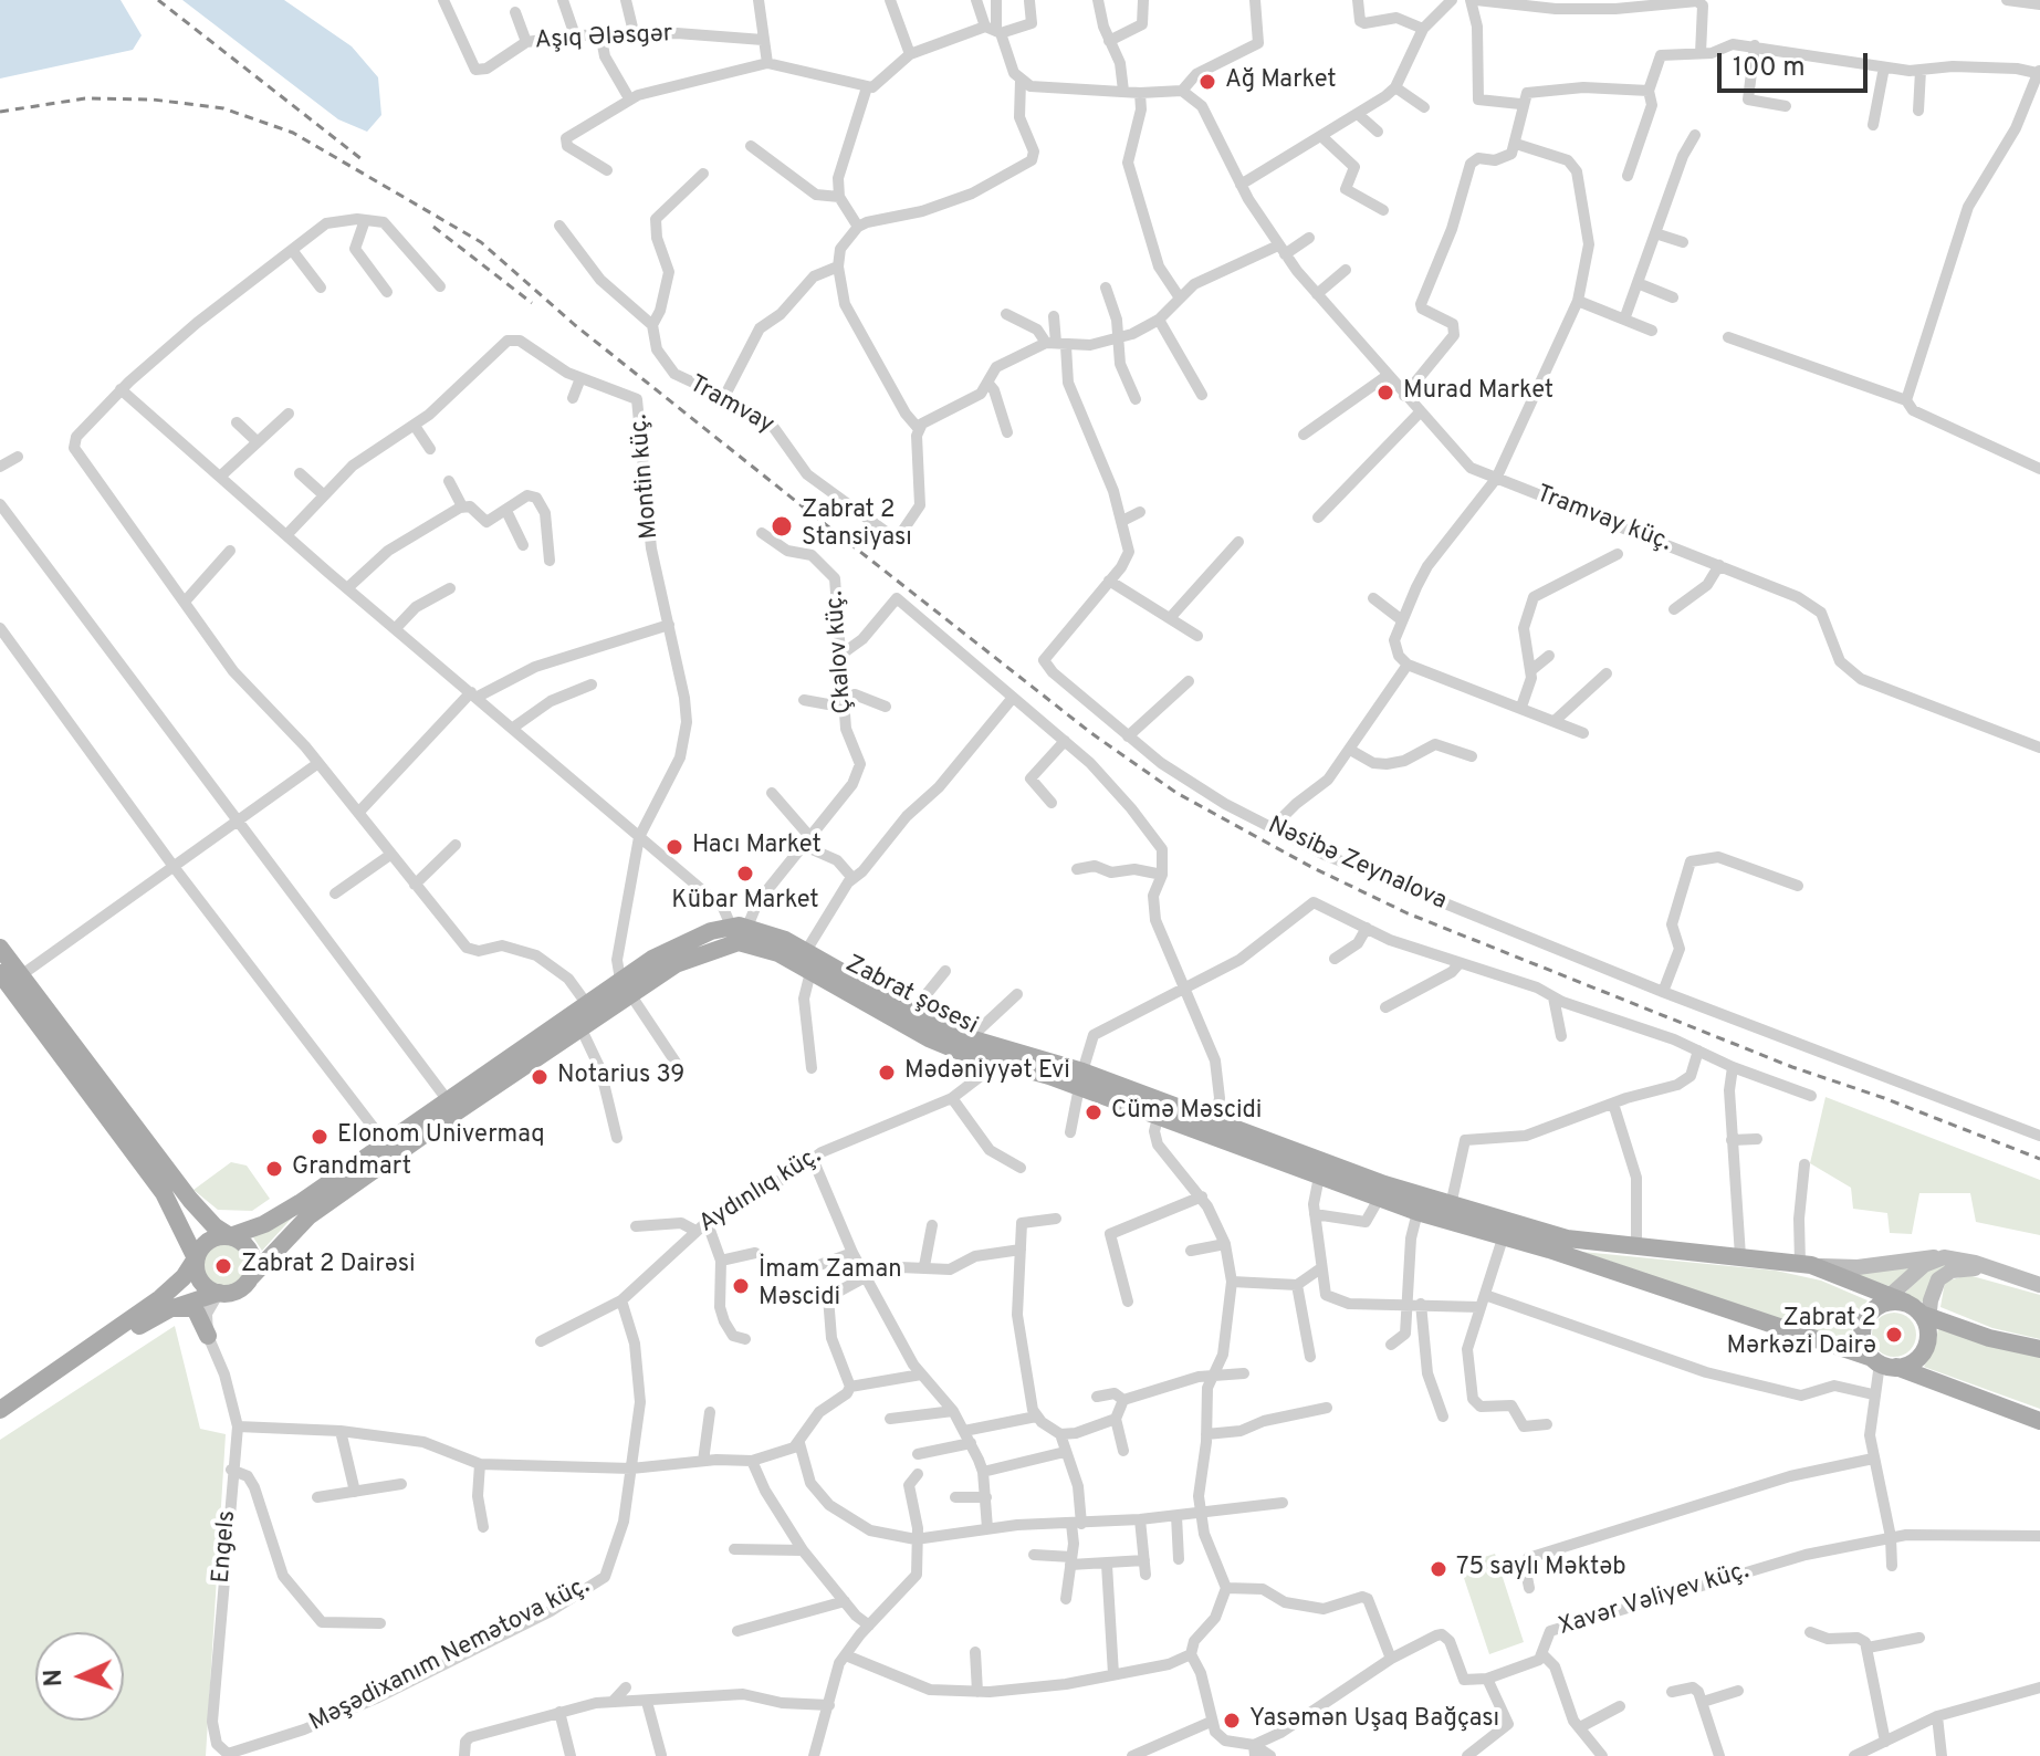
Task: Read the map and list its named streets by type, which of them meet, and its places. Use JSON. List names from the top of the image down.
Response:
{
  "streets": {
    "main road": ["Zabrat şosesi"],
    "street": [
      "Aşıq Ələsgər",
      "Tramvay",
      "Montin küç.",
      "Tramvay küç.",
      "Çkalov küç.",
      "Nəsibə Zeynalova",
      "Aydınlıq küç.",
      "Engels",
      "Xavər Vəliyev küç.",
      "Məşədixanım Nemətova küç."
    ]
  },
  "crossings": [
    ["Montin küç.", "Zabrat şosesi"],
    ["Çkalov küç.", "Zabrat şosesi"],
    ["Zabrat şosesi", "Aydınlıq küç."],
    ["Aydınlıq küç.", "Məşədixanım Nemətova küç."],
    ["Engels", "Məşədixanım Nemətova küç."]
  ],
  "places": [
    "Ağ Market",
    "Murad Market",
    "Zabrat 2 Stansiyası",
    "Hacı Market",
    "Kübar Market",
    "Mədəniyyət Evi",
    "Notarius 39",
    "Cümə Məscidi",
    "Elonom Univermaq",
    "Grandmart",
    "Zabrat 2 Dairəsi",
    "İmam Zaman Məscidi",
    "Zabrat 2 Mərkəzi Dairə",
    "75 saylı Məktəb",
    "Yasəmən Uşaq Bağçası"
  ],
  "scale_bar": "100 m",
  "north": "left"
}
